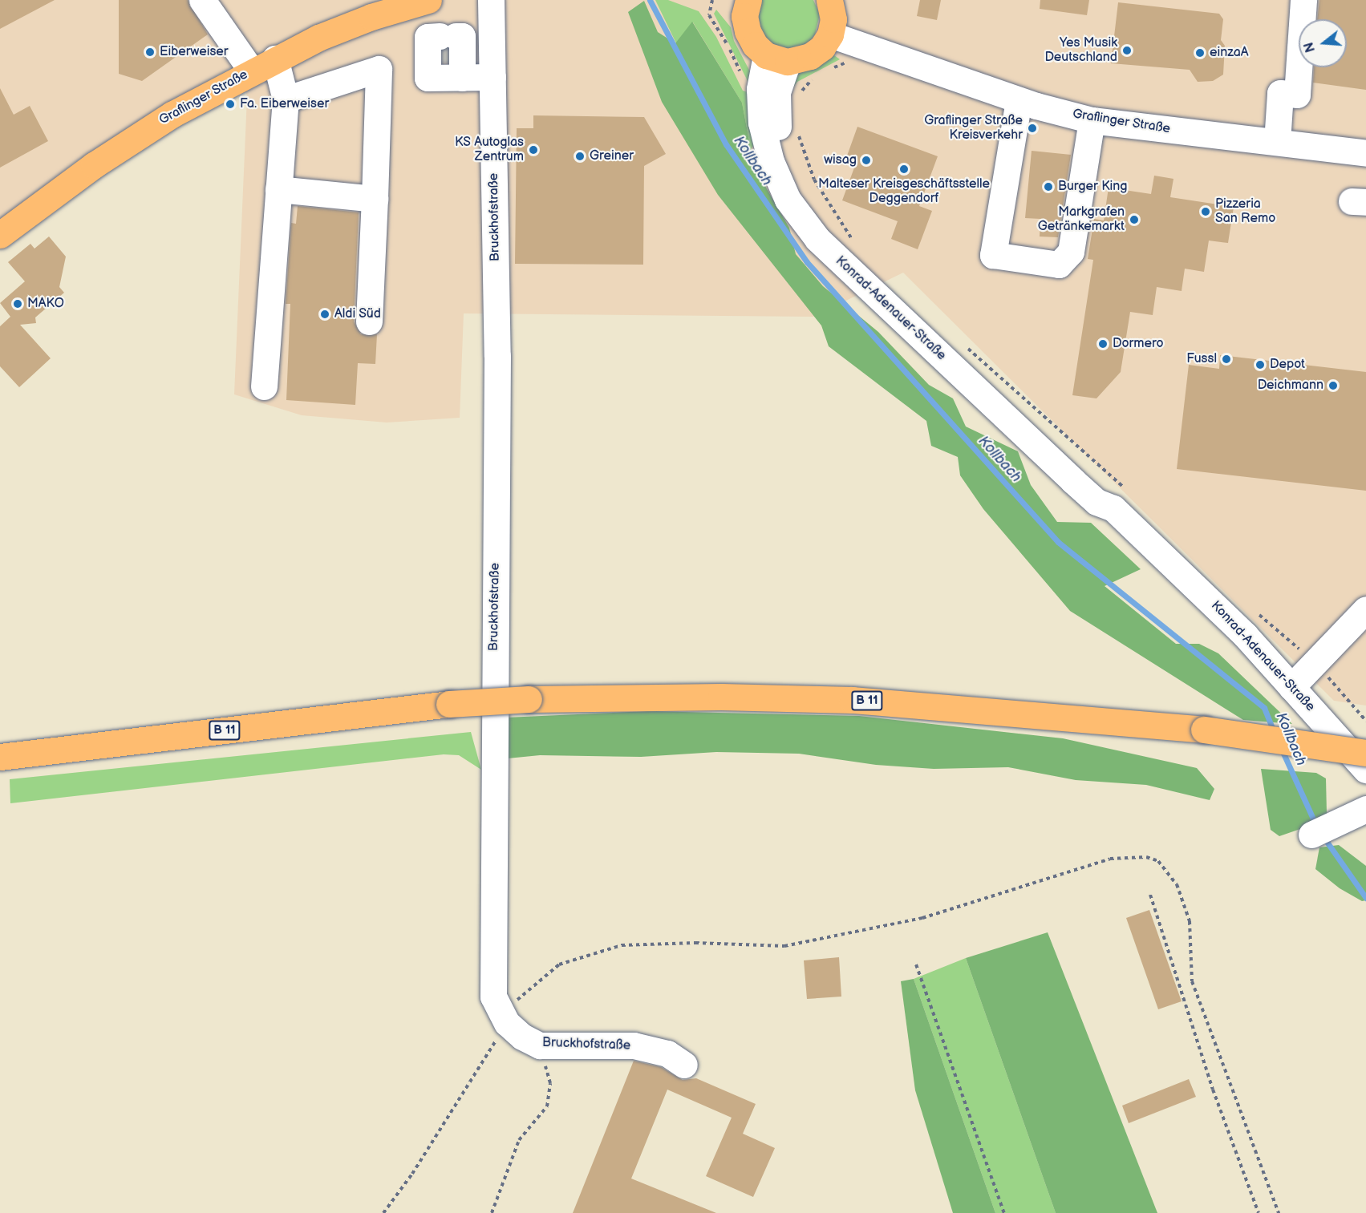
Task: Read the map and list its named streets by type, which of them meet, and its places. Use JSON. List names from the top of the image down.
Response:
{
  "streets": {
    "main road": ["Graflinger Straße", "B 11"],
    "street": ["Bruckhofstraße", "Konrad-Adenauer-Straße"]
  },
  "water": ["Kollbach"],
  "places": [
    "Yes Musik Deutschland",
    "Eiberweiser",
    "einzaA",
    "Fa. Eiberweiser",
    "Graflinger Straße Kreisverkehr",
    "KS Autoglas Zentrum",
    "Greiner",
    "wisag",
    "Malteser Kreisgeschäftsstelle Deggendorf",
    "Burger King",
    "Pizzeria San Remo",
    "Markgrafen Getränkemarkt",
    "MAKO",
    "Aldi Süd",
    "Dormero",
    "Fussl",
    "Depot",
    "Deichmann"
  ],
  "north": "left"
}
